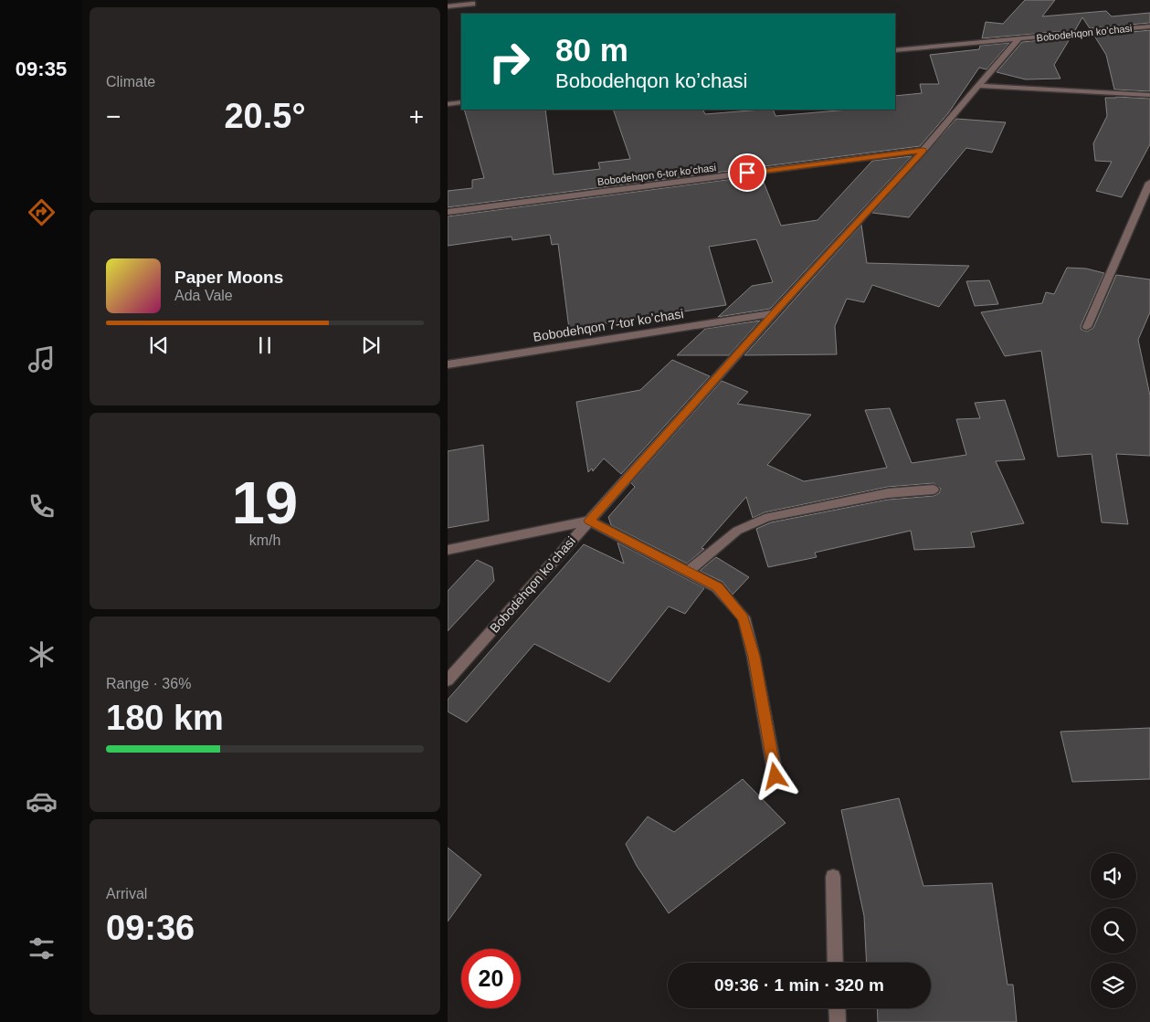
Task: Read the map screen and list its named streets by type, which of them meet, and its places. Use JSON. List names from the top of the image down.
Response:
{
  "streets": {
    "street": ["Bobodehqon koʼchasi", "Bobodehqon 6-tor koʼchasi", "Bobodehqon 7-tor koʼchasi"]
  },
  "crossings": [
    ["Bobodehqon koʼchasi", "Bobodehqon 6-tor koʼchasi"],
    ["Bobodehqon koʼchasi", "Bobodehqon 7-tor koʼchasi"]
  ],
  "page": {
    "tabs": "09:35",
    "tile": [
      "Climate",
      ["19", "km/h"],
      ["Range · 36%", "180 km"],
      ["Arrival", "09:36"]
    ],
    "turn": ["80 m", "Bobodehqon koʼchasi"],
    "heat": ["−", "20.5°", "+"],
    "song": ["Paper Moons", "Ada Vale"],
    "limit": "20",
    "trip": "09:36 · 1 min · 320 m"
  }
}
